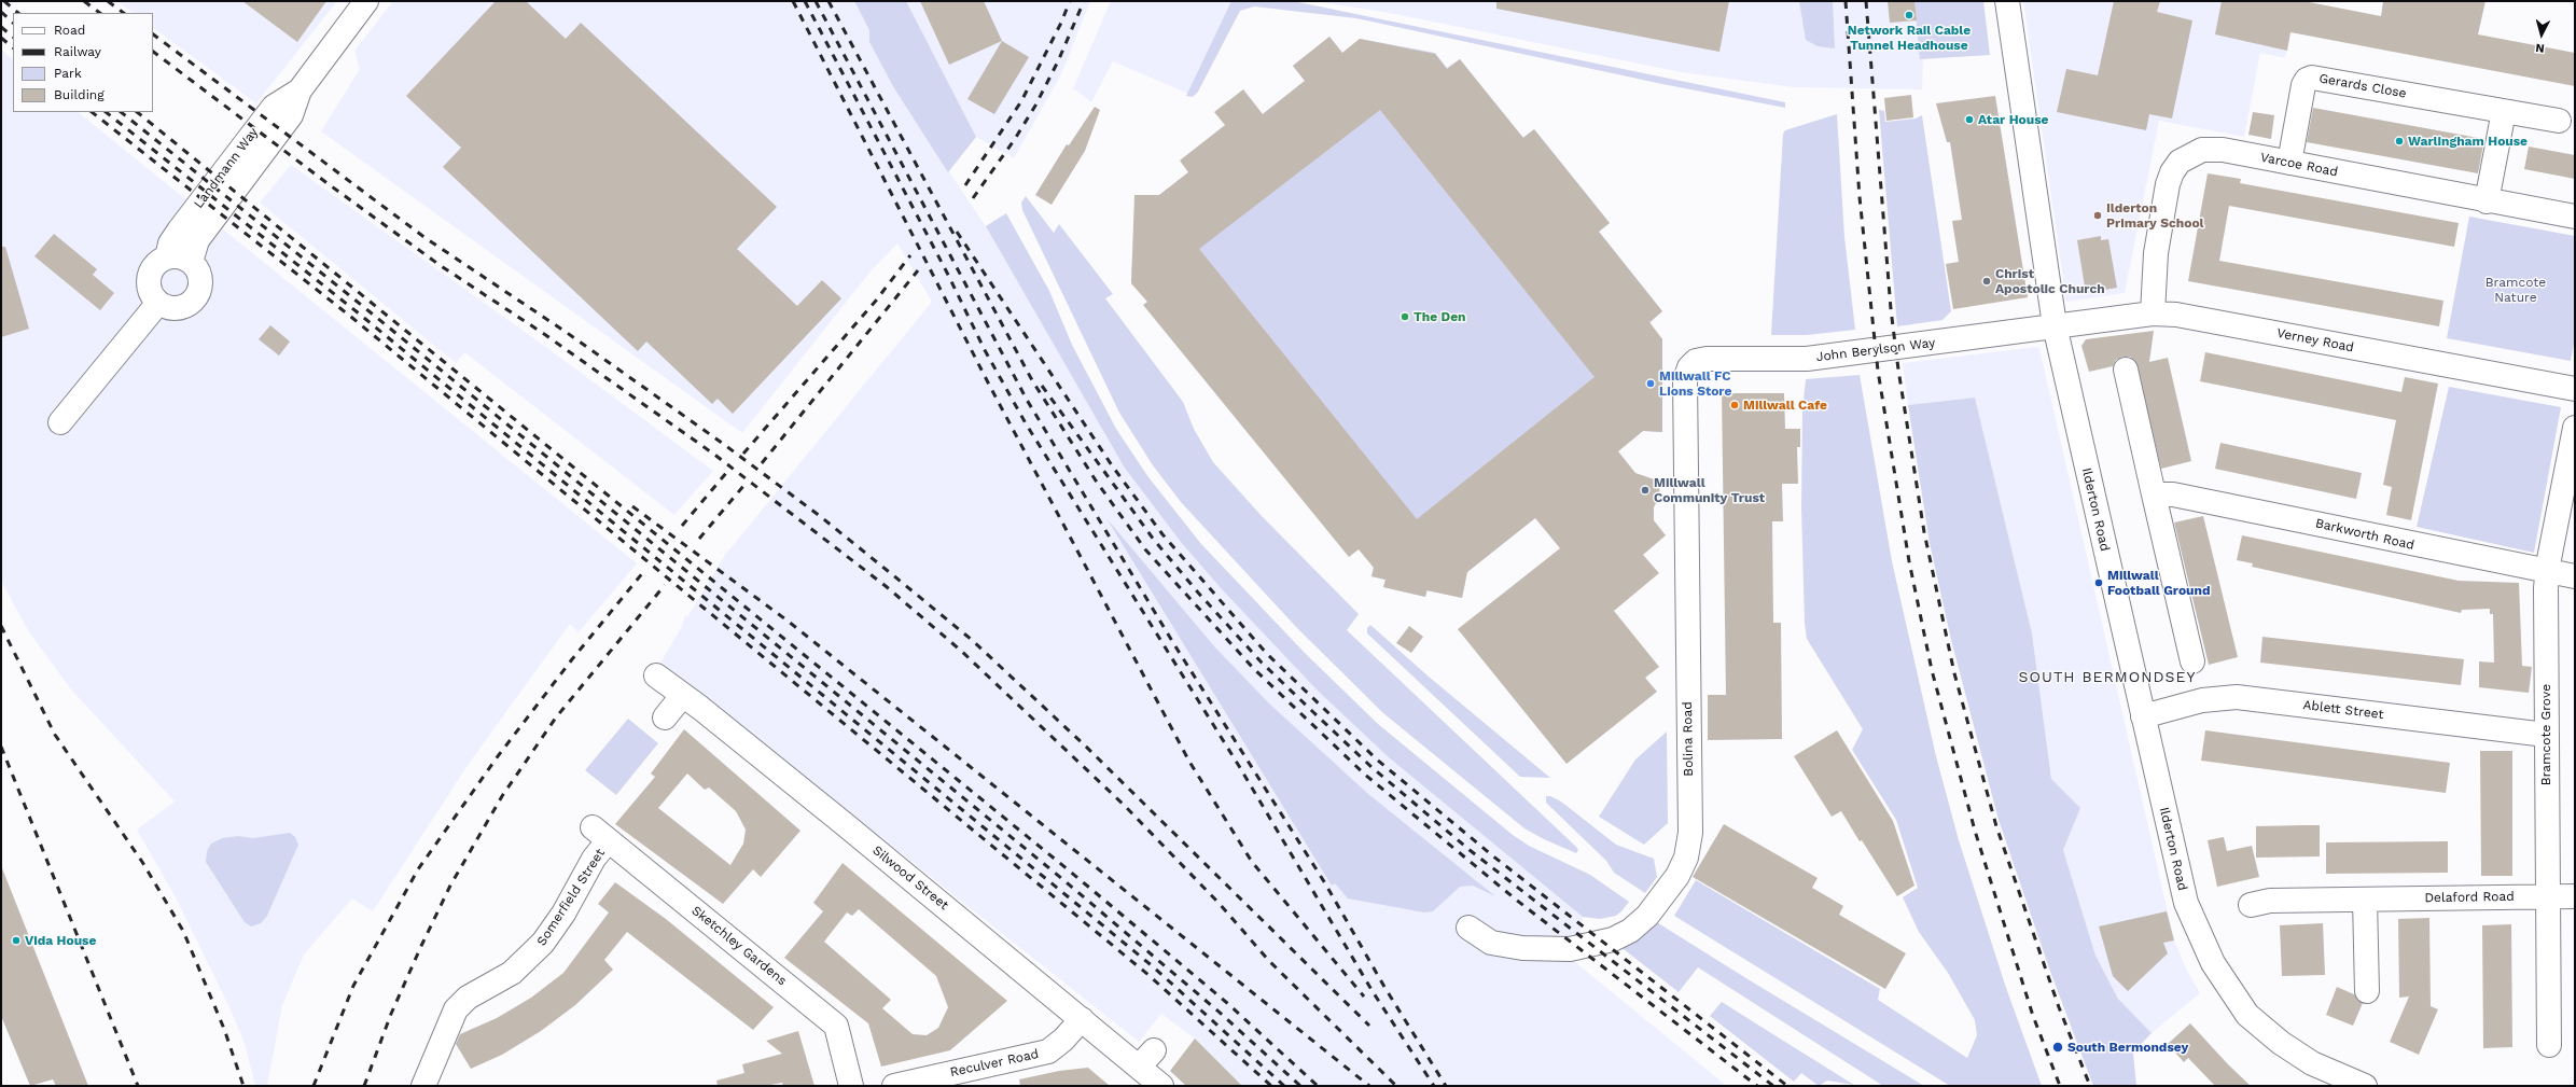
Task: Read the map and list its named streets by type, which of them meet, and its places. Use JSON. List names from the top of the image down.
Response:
{
  "streets": {
    "street": [
      "Gerards Close",
      "Varcoe Road",
      "Landmann Way",
      "Verney Road",
      "John Berylson Way",
      "Ilderton Road",
      "Barkworth Road",
      "Ablett Street",
      "Bramcote Grove",
      "Bolina Road",
      "Silwood Street",
      "Somerfield Street",
      "Delaford Road",
      "Sketchley Gardens",
      "Reculver Road"
    ]
  },
  "crossings": [
    ["Gerards Close", "Varcoe Road"],
    ["Varcoe Road", "Verney Road"],
    ["Verney Road", "John Berylson Way"],
    ["Verney Road", "Ilderton Road"],
    ["John Berylson Way", "Ilderton Road"],
    ["John Berylson Way", "Bolina Road"],
    ["Ilderton Road", "Ablett Street"],
    ["Barkworth Road", "Bramcote Grove"],
    ["Ablett Street", "Bramcote Grove"],
    ["Bramcote Grove", "Delaford Road"],
    ["Silwood Street", "Reculver Road"],
    ["Somerfield Street", "Sketchley Gardens"]
  ],
  "districts": ["SOUTH BERMONDSEY"],
  "parks": ["Bramcote Nature"],
  "places": [
    "Network Rail Cable Tunnel Headhouse",
    "Atar House",
    "Warlingham House",
    "Ilderton Primary School",
    "Christ Apostolic Church",
    "The Den",
    "Millwall FC Lions Store",
    "Millwall Cafe",
    "Millwall Community Trust",
    "Millwall Football Ground",
    "Vida House",
    "South Bermondsey"
  ],
  "legend": [
    "Road",
    "Railway",
    "Park",
    "Building"
  ],
  "north": "bottom"
}
